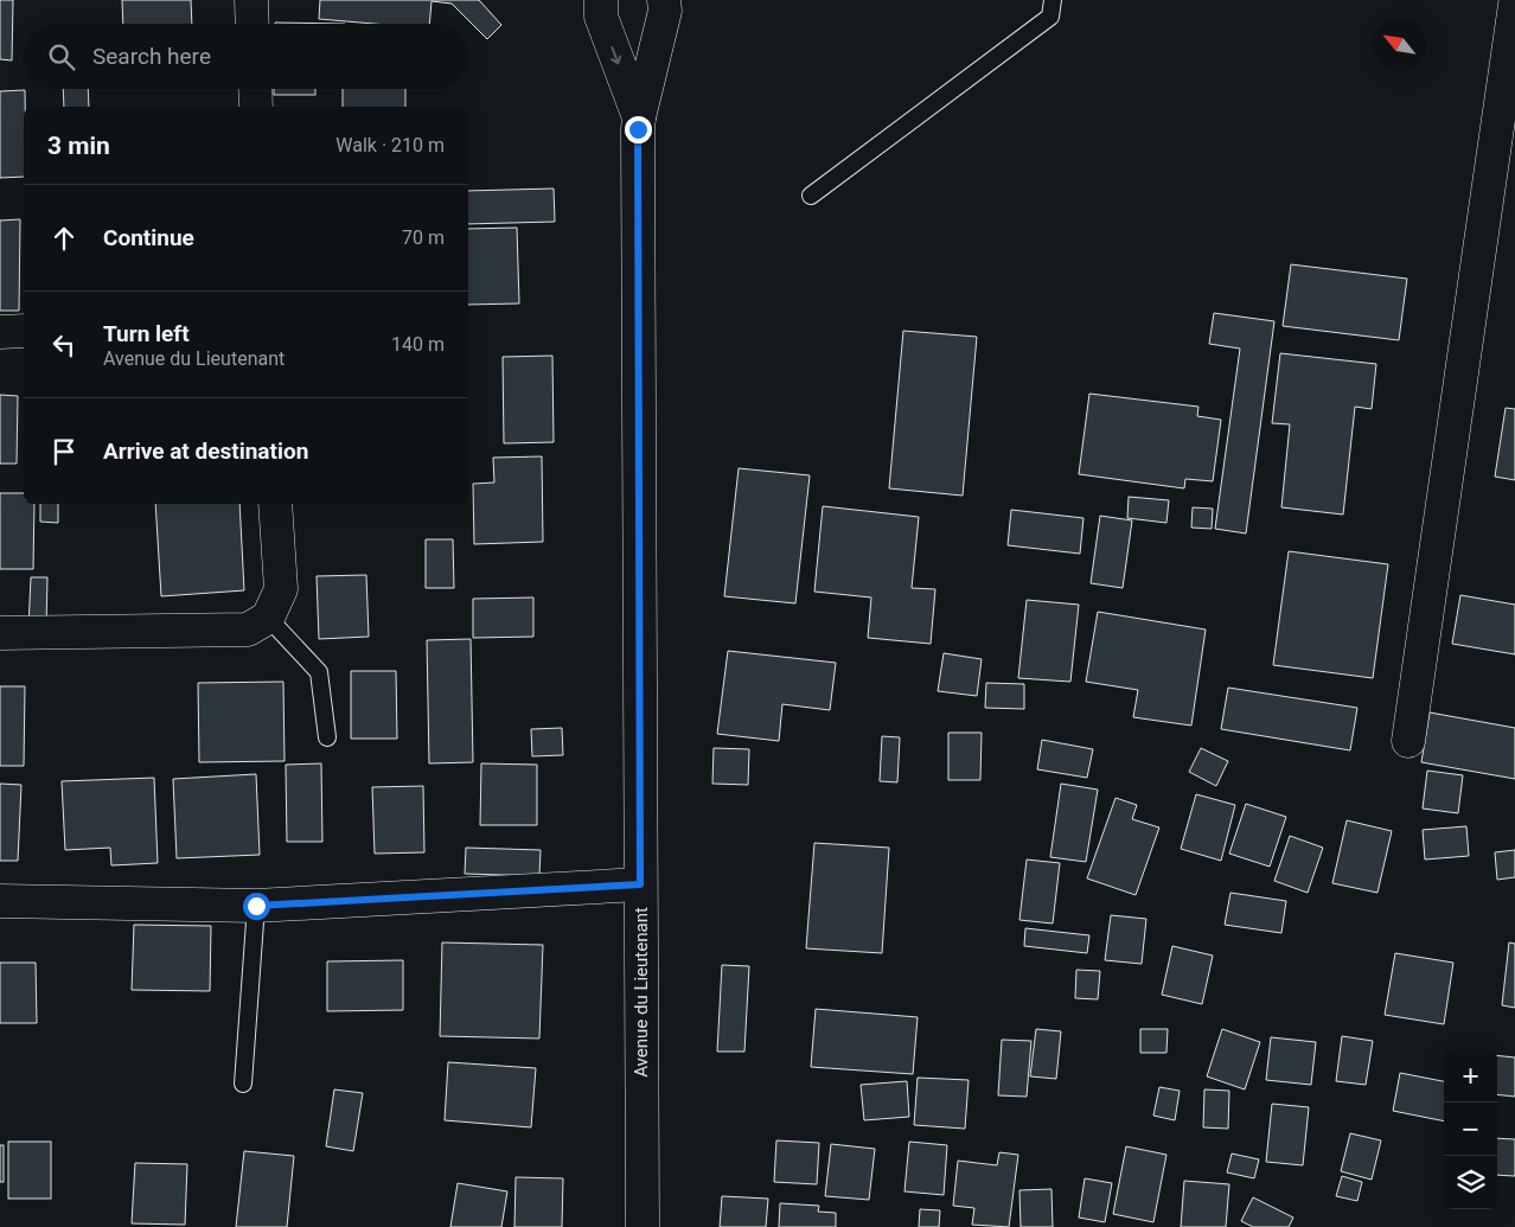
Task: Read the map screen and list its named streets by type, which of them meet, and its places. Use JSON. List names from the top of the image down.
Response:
{
  "streets": {
    "street": ["Avenue du Lieutenant"]
  },
  "north": "top left",
  "page": {
    "search": "Search here",
    "heading": ["3 min", "Walk · 210 m"],
    "list": [
      ["Continue", "70 m"],
      ["Turn left", "Avenue du Lieutenant", "140 m"],
      "Arrive at destination"
    ],
    "map_buttons": ["+", "−"]
  }
}
